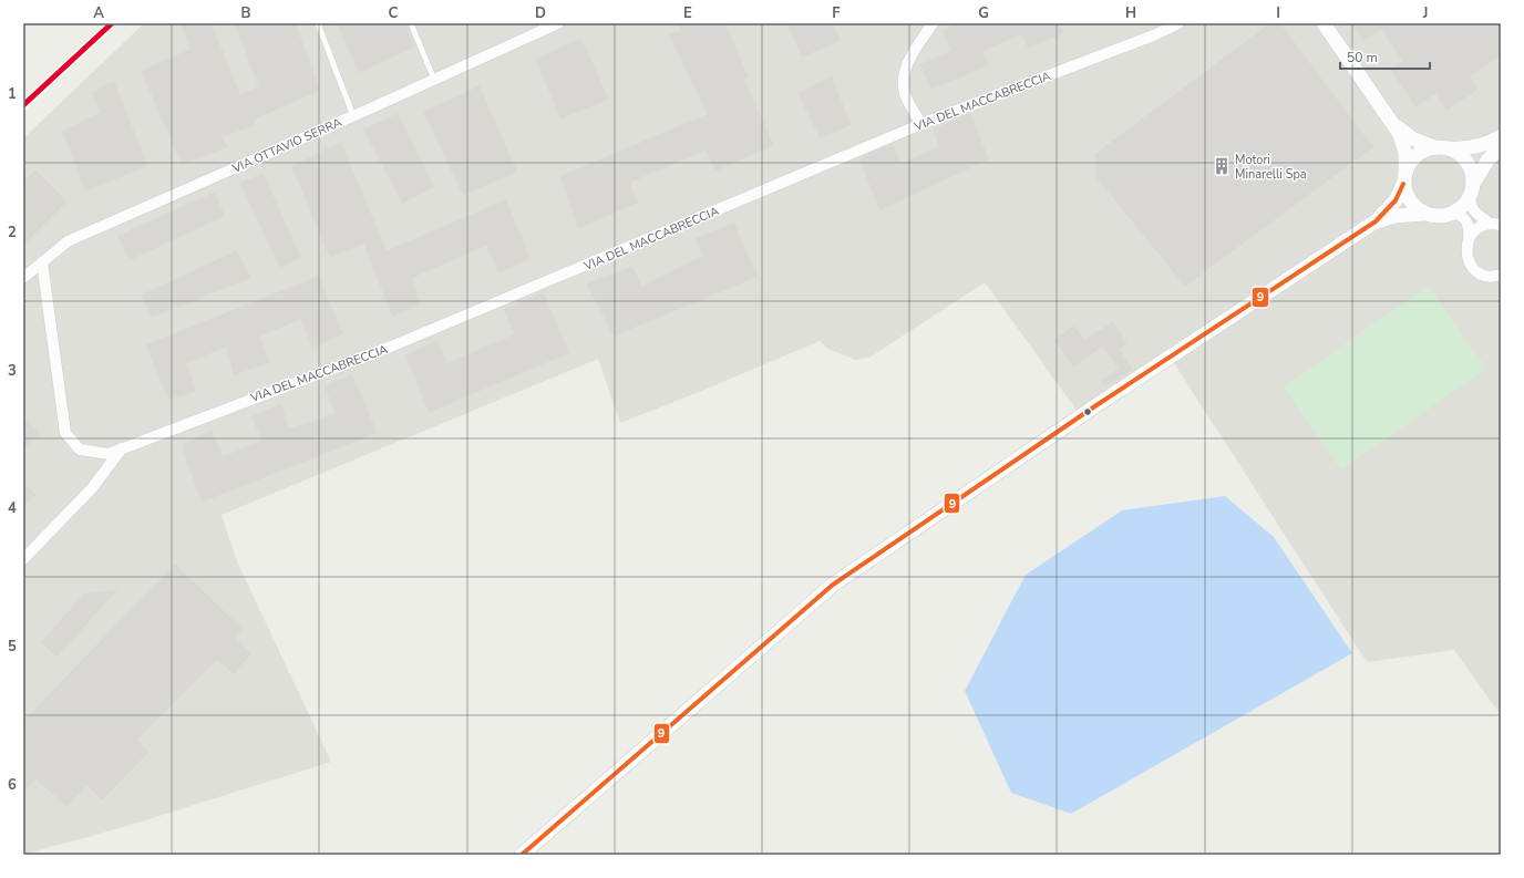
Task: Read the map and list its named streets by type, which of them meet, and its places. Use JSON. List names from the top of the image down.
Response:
{
  "streets": {
    "street": ["VIA DEL MACCABRECCIA", "VIA OTTAVIO SERRA"]
  },
  "crossings": [
    ["VIA DEL MACCABRECCIA", "VIA OTTAVIO SERRA"]
  ],
  "places": {
    "building": ["Motori Minarelli Spa"]
  },
  "lines": ["transit line 9"],
  "scale_bar": "50 m",
  "grid": {
    "columns": [
      "A",
      "B",
      "C",
      "D",
      "E",
      "F",
      "G",
      "H",
      "I",
      "J"
    ],
    "rows": [
      "1",
      "2",
      "3",
      "4",
      "5",
      "6"
    ]
  }
}
